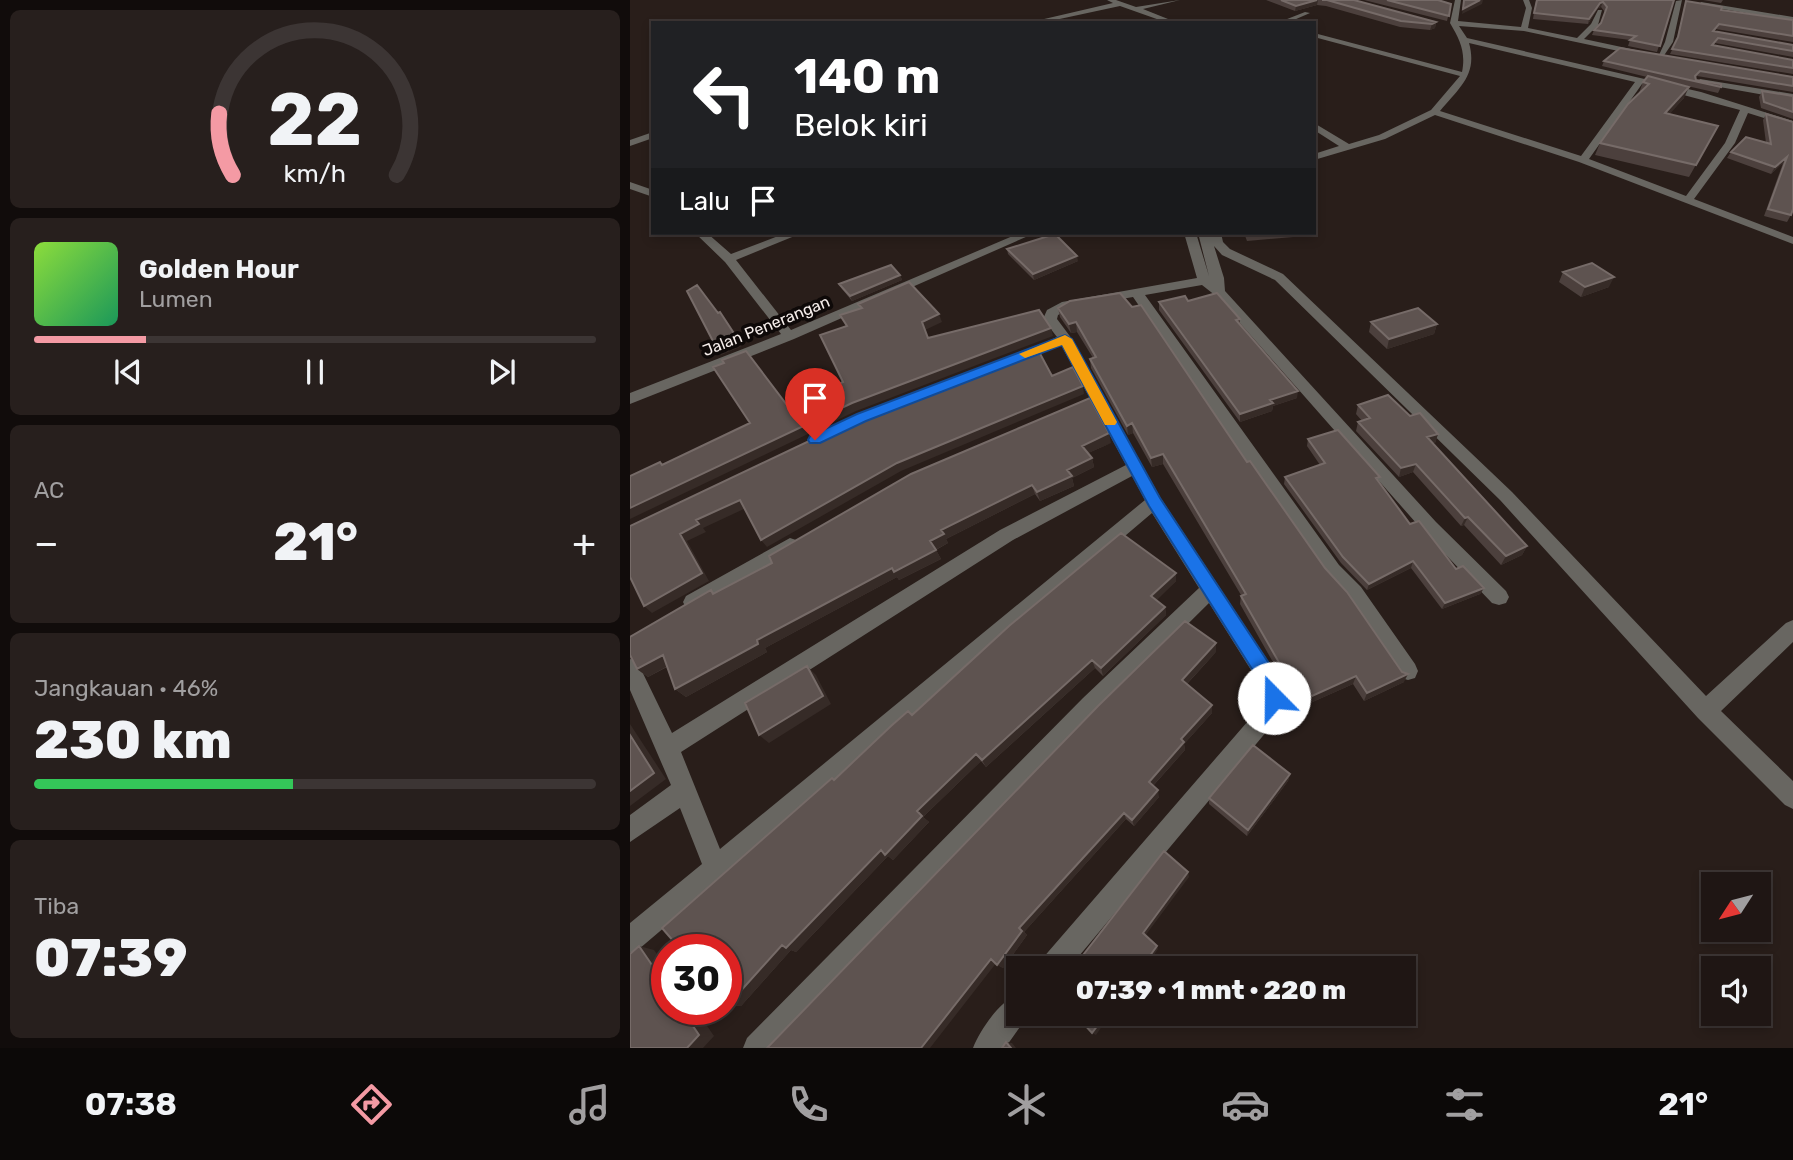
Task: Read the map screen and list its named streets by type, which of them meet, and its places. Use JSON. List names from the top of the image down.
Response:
{
  "streets": {
    "street": ["Jalan Penerangan"]
  },
  "north": "bottom left",
  "page": {
    "turn": ["140 m", "Belok kiri"],
    "then": "Lalu",
    "song": ["Golden Hour", "Lumen"],
    "tile": [
      "AC",
      ["Jangkauan · 46%", "230 km"],
      ["Tiba", "07:39"]
    ],
    "heat": ["−", "21°", "+"],
    "limit": "30",
    "trip": "07:39 · 1 mnt · 220 m",
    "tabs": ["07:38", "21°"],
    "gauge": ["22", "km/h"]
  }
}
